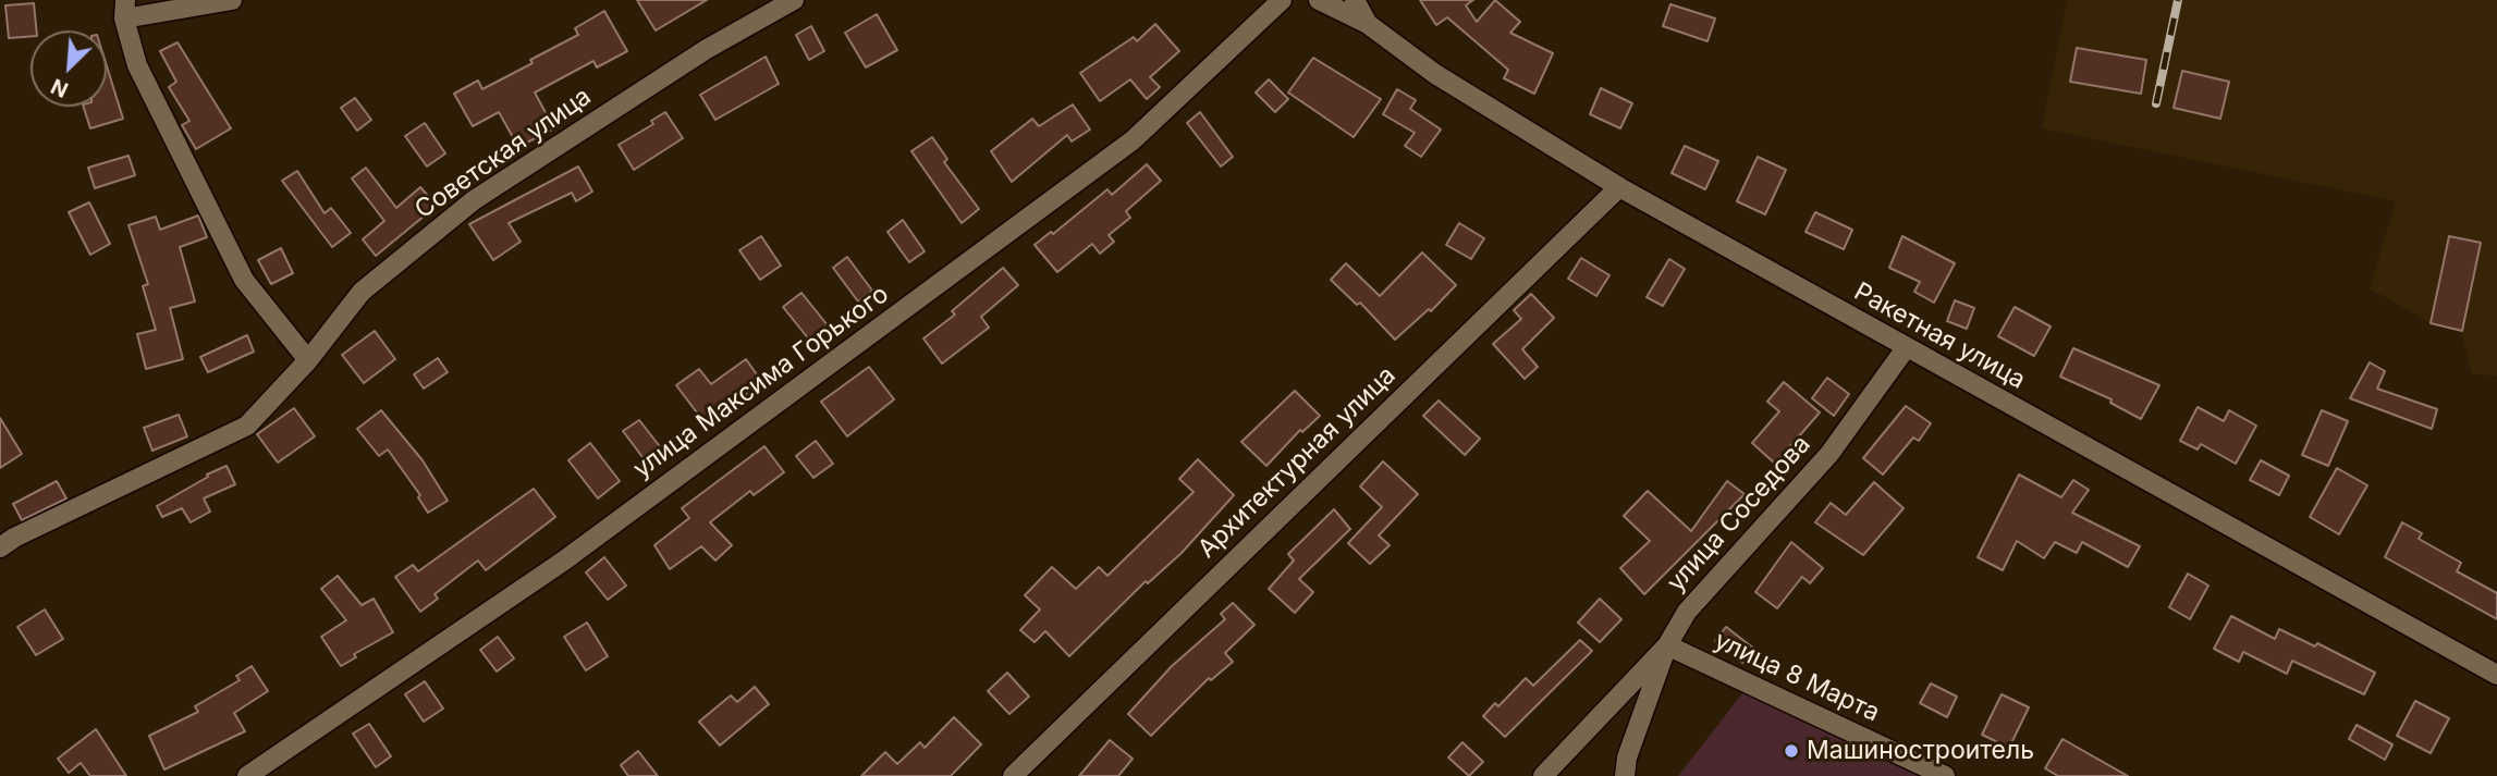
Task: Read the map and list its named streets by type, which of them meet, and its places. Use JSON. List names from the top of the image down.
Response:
{
  "streets": {
    "street": [
      "Советская улица",
      "Ракетная улица",
      "улица Максима Горького",
      "Архитектурная улица",
      "улица Соседова",
      "улица 8 Марта"
    ]
  },
  "crossings": [
    ["Ракетная улица", "Архитектурная улица"],
    ["Ракетная улица", "улица Соседова"],
    ["улица Соседова", "улица 8 Марта"]
  ],
  "places": ["Машиностроитель"],
  "north": "bottom left"
}
